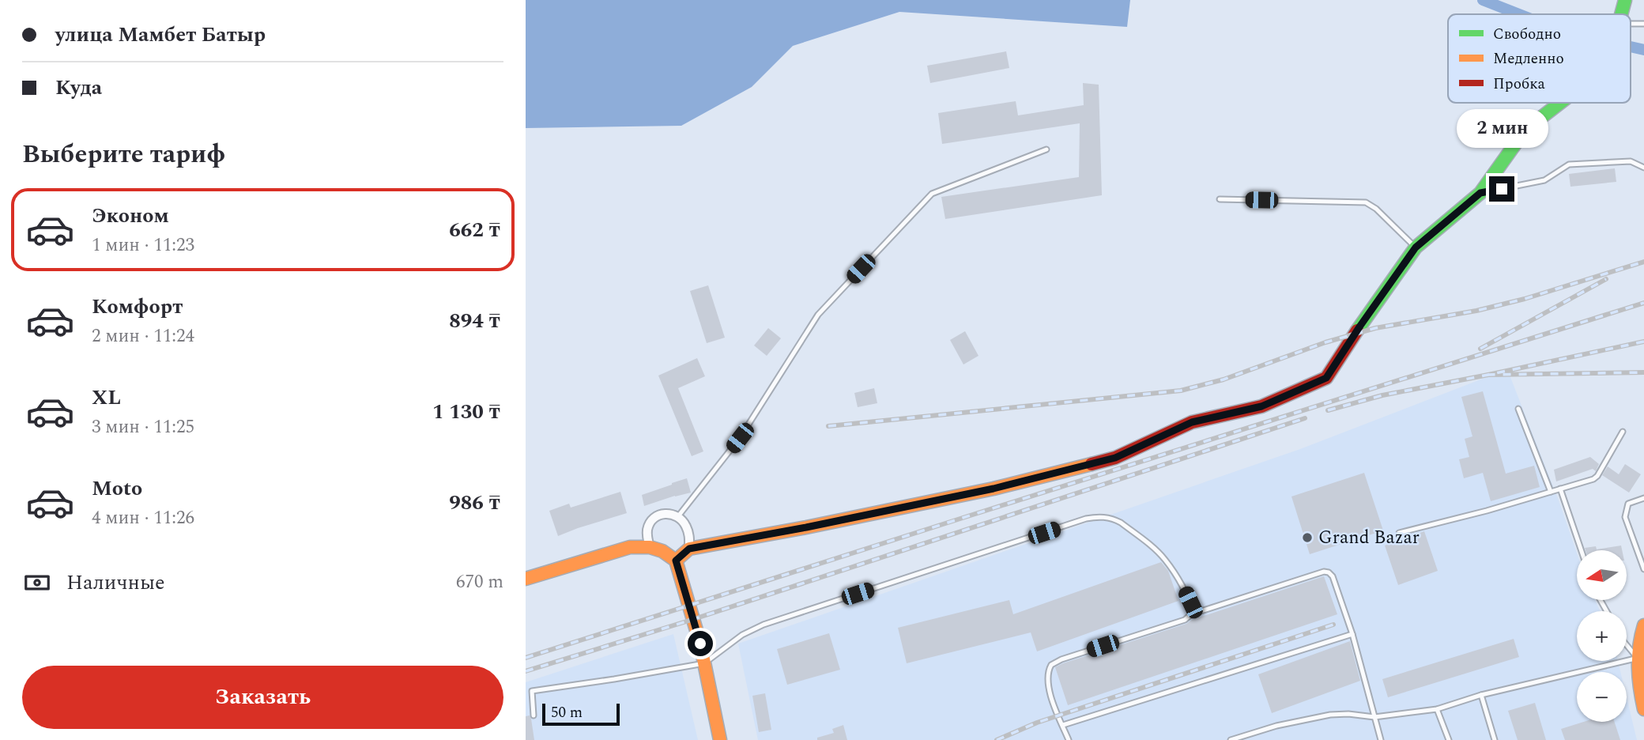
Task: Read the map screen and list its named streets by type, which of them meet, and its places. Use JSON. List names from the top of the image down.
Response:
{
  "places": ["Grand Bazar"],
  "legend": ["Свободно", "Медленно", "Пробка"],
  "scale_bar": "50 m",
  "north": "left",
  "page": {
    "banner": ["улица Мамбет Батыр", "Куда"],
    "bubble": "2 мин",
    "heading": "Выберите тариф",
    "list": [
      {
        "name": "Эконом",
        "note": "1 мин · 11:23",
        "value": "662 ₸"
      },
      {
        "name": "Комфорт",
        "note": "2 мин · 11:24",
        "value": "894 ₸"
      },
      {
        "name": "XL",
        "note": "3 мин · 11:25",
        "value": "1 130 ₸"
      },
      {
        "name": "Moto",
        "note": "4 мин · 11:26",
        "value": "986 ₸"
      }
    ],
    "map_buttons": ["+", "−"],
    "pay": ["Наличные", "670 m"],
    "buttons": "Заказать",
    "scale": "50 m"
  }
}
